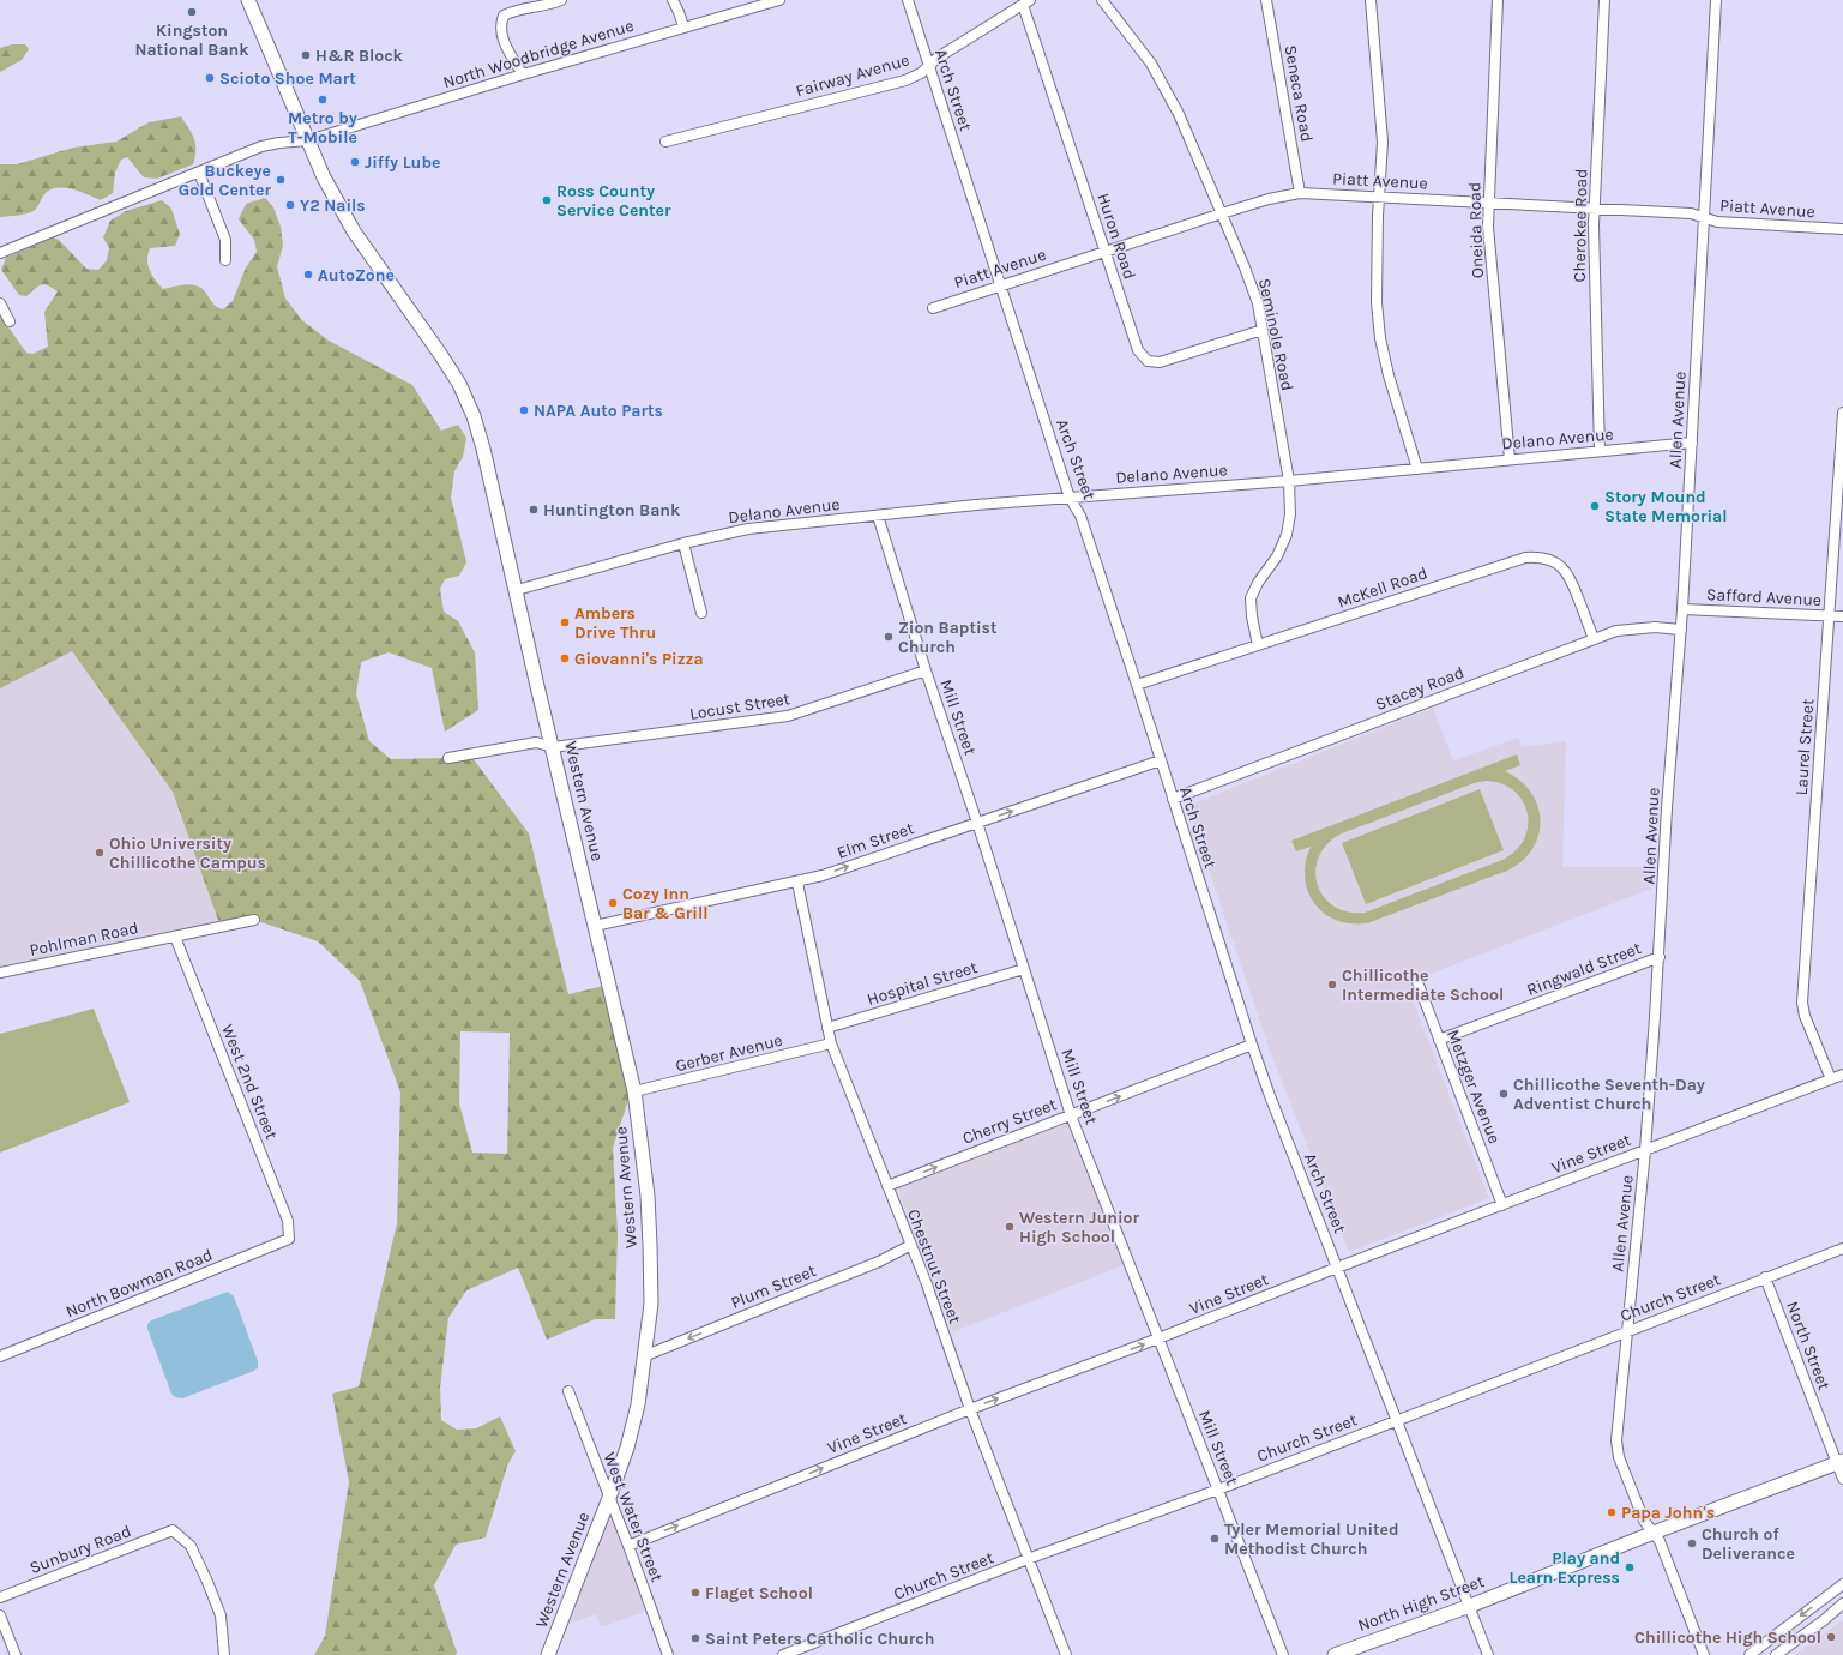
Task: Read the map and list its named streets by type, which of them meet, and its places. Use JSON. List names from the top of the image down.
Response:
{
  "streets": {
    "main road": ["Western Avenue", "North High Street"],
    "street": [
      "North Woodbridge Avenue",
      "Fairway Avenue",
      "Arch Street",
      "Seneca Road",
      "Piatt Avenue",
      "Cherokee Road",
      "Oneida Road",
      "Huron Road",
      "Seminole Road",
      "Allen Avenue",
      "Delano Avenue",
      "McKell Road",
      "Safford Avenue",
      "Stacey Road",
      "Locust Street",
      "Mill Street",
      "Laurel Street",
      "Elm Street",
      "Pohlman Road",
      "Ringwald Street",
      "Hospital Street",
      "Gerber Avenue",
      "West 2nd Street",
      "Metzger Avenue",
      "Cherry Street",
      "Vine Street",
      "Chestnut Street",
      "North Bowman Road",
      "Plum Street",
      "Church Street",
      "North Street",
      "West Water Street",
      "Sunbury Road"
    ]
  },
  "crossings": [
    ["North Woodbridge Avenue", "Western Avenue"],
    ["Fairway Avenue", "Arch Street"],
    ["Fairway Avenue", "Huron Road"],
    ["Arch Street", "Piatt Avenue"],
    ["Arch Street", "Delano Avenue"],
    ["Arch Street", "McKell Road"],
    ["Arch Street", "Stacey Road"],
    ["Arch Street", "Elm Street"],
    ["Arch Street", "Cherry Street"],
    ["Arch Street", "Vine Street"],
    ["Arch Street", "Church Street"],
    ["Arch Street", "North High Street"],
    ["Seneca Road", "Piatt Avenue"],
    ["Piatt Avenue", "Cherokee Road"],
    ["Piatt Avenue", "Oneida Road"],
    ["Piatt Avenue", "Huron Road"],
    ["Piatt Avenue", "Seminole Road"],
    ["Piatt Avenue", "Allen Avenue"],
    ["Cherokee Road", "Delano Avenue"],
    ["Oneida Road", "Delano Avenue"],
    ["Huron Road", "Seminole Road"],
    ["Seminole Road", "Delano Avenue"],
    ["Seminole Road", "McKell Road"],
    ["Allen Avenue", "Delano Avenue"],
    ["Allen Avenue", "Safford Avenue"],
    ["Allen Avenue", "Stacey Road"],
    ["Allen Avenue", "Ringwald Street"],
    ["Allen Avenue", "Vine Street"],
    ["Allen Avenue", "Church Street"],
    ["Allen Avenue", "North High Street"],
    ["Delano Avenue", "Mill Street"],
    ["Delano Avenue", "Western Avenue"],
    ["McKell Road", "Stacey Road"],
    ["Safford Avenue", "Laurel Street"],
    ["Locust Street", "Mill Street"],
    ["Locust Street", "Western Avenue"],
    ["Mill Street", "Elm Street"],
    ["Mill Street", "Hospital Street"],
    ["Mill Street", "Cherry Street"],
    ["Mill Street", "Vine Street"],
    ["Mill Street", "Church Street"],
    ["Laurel Street", "Vine Street"],
    ["Western Avenue", "Elm Street"],
    ["Western Avenue", "Gerber Avenue"],
    ["Western Avenue", "Plum Street"],
    ["Western Avenue", "West Water Street"],
    ["Elm Street", "Chestnut Street"],
    ["Pohlman Road", "West 2nd Street"],
    ["Ringwald Street", "Metzger Avenue"],
    ["Hospital Street", "Chestnut Street"],
    ["Gerber Avenue", "Chestnut Street"],
    ["West 2nd Street", "North Bowman Road"],
    ["Metzger Avenue", "Vine Street"],
    ["Cherry Street", "Chestnut Street"],
    ["Vine Street", "Chestnut Street"],
    ["Vine Street", "West Water Street"],
    ["Chestnut Street", "Plum Street"],
    ["Chestnut Street", "Church Street"],
    ["Church Street", "North Street"],
    ["North Street", "North High Street"]
  ],
  "one_way": [
    "Elm Street",
    "Cherry Street",
    "Vine Street",
    "Plum Street"
  ],
  "places": [
    "Kingston National Bank",
    "H&R Block",
    "Scioto Shoe Mart",
    "Metro by T-Mobile",
    "Jiffy Lube",
    "Buckeye Gold Center",
    "Ross County Service Center",
    "Y2 Nails",
    "AutoZone",
    "NAPA Auto Parts",
    "Story Mound State Memorial",
    "Huntington Bank",
    "Ambers Drive Thru",
    "Zion Baptist Church",
    "Giovanni's Pizza",
    "Ohio University Chillicothe Campus",
    "Cozy Inn Bar & Grill",
    "Chillicothe Intermediate School",
    "Chillicothe Seventh-Day Adventist Church",
    "Western Junior High School",
    "Papa John's",
    "Tyler Memorial United Methodist Church",
    "Church of Deliverance",
    "Play and Learn Express",
    "Flaget School",
    "Chillicothe High School",
    "Saint Peters Catholic Church"
  ]
}
